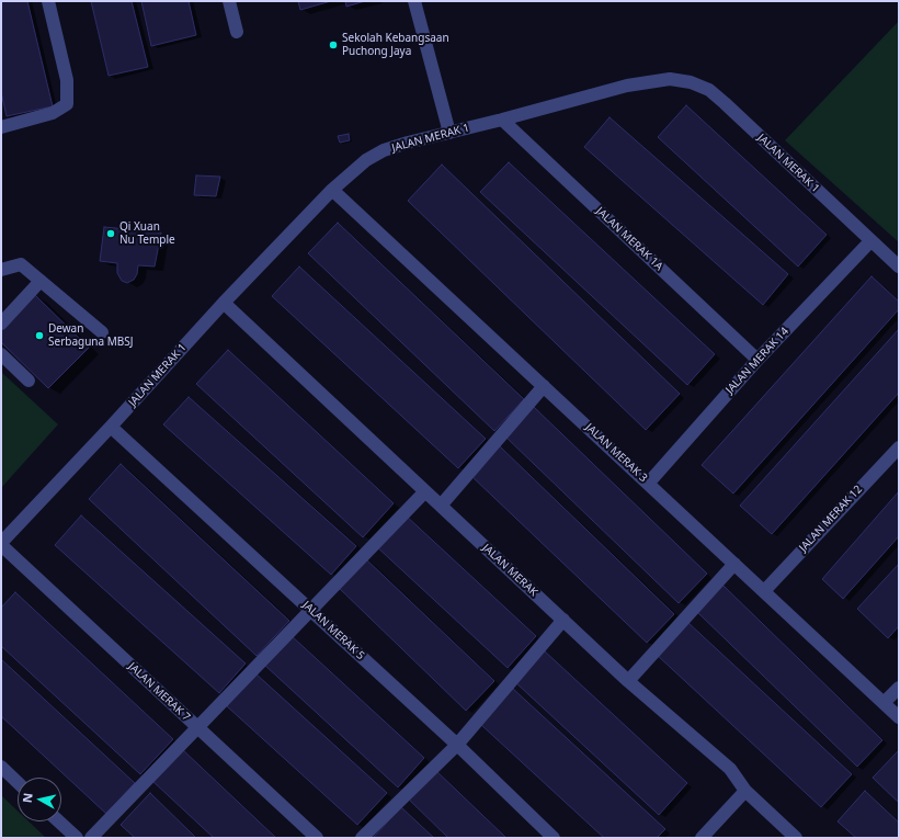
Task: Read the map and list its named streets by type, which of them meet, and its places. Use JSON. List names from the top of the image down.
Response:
{
  "streets": {
    "street": [
      "JALAN MERAK 1",
      "JALAN MERAK 1A",
      "JALAN MERAK 14",
      "JALAN MERAK 3",
      "JALAN MERAK 12",
      "JALAN MERAK",
      "JALAN MERAK 5",
      "JALAN MERAK 7"
    ]
  },
  "crossings": [
    ["JALAN MERAK 1", "JALAN MERAK 1A"],
    ["JALAN MERAK 1", "JALAN MERAK 14"],
    ["JALAN MERAK 1", "JALAN MERAK 3"],
    ["JALAN MERAK 1", "JALAN MERAK"],
    ["JALAN MERAK 1", "JALAN MERAK 5"],
    ["JALAN MERAK 1", "JALAN MERAK 7"],
    ["JALAN MERAK 1A", "JALAN MERAK 14"],
    ["JALAN MERAK 14", "JALAN MERAK 3"],
    ["JALAN MERAK 3", "JALAN MERAK 12"]
  ],
  "places": ["Sekolah Kebangsaan Puchong Jaya", "Qi Xuan Nu Temple", "Dewan Serbaguna MBSJ"],
  "north": "left"
}
